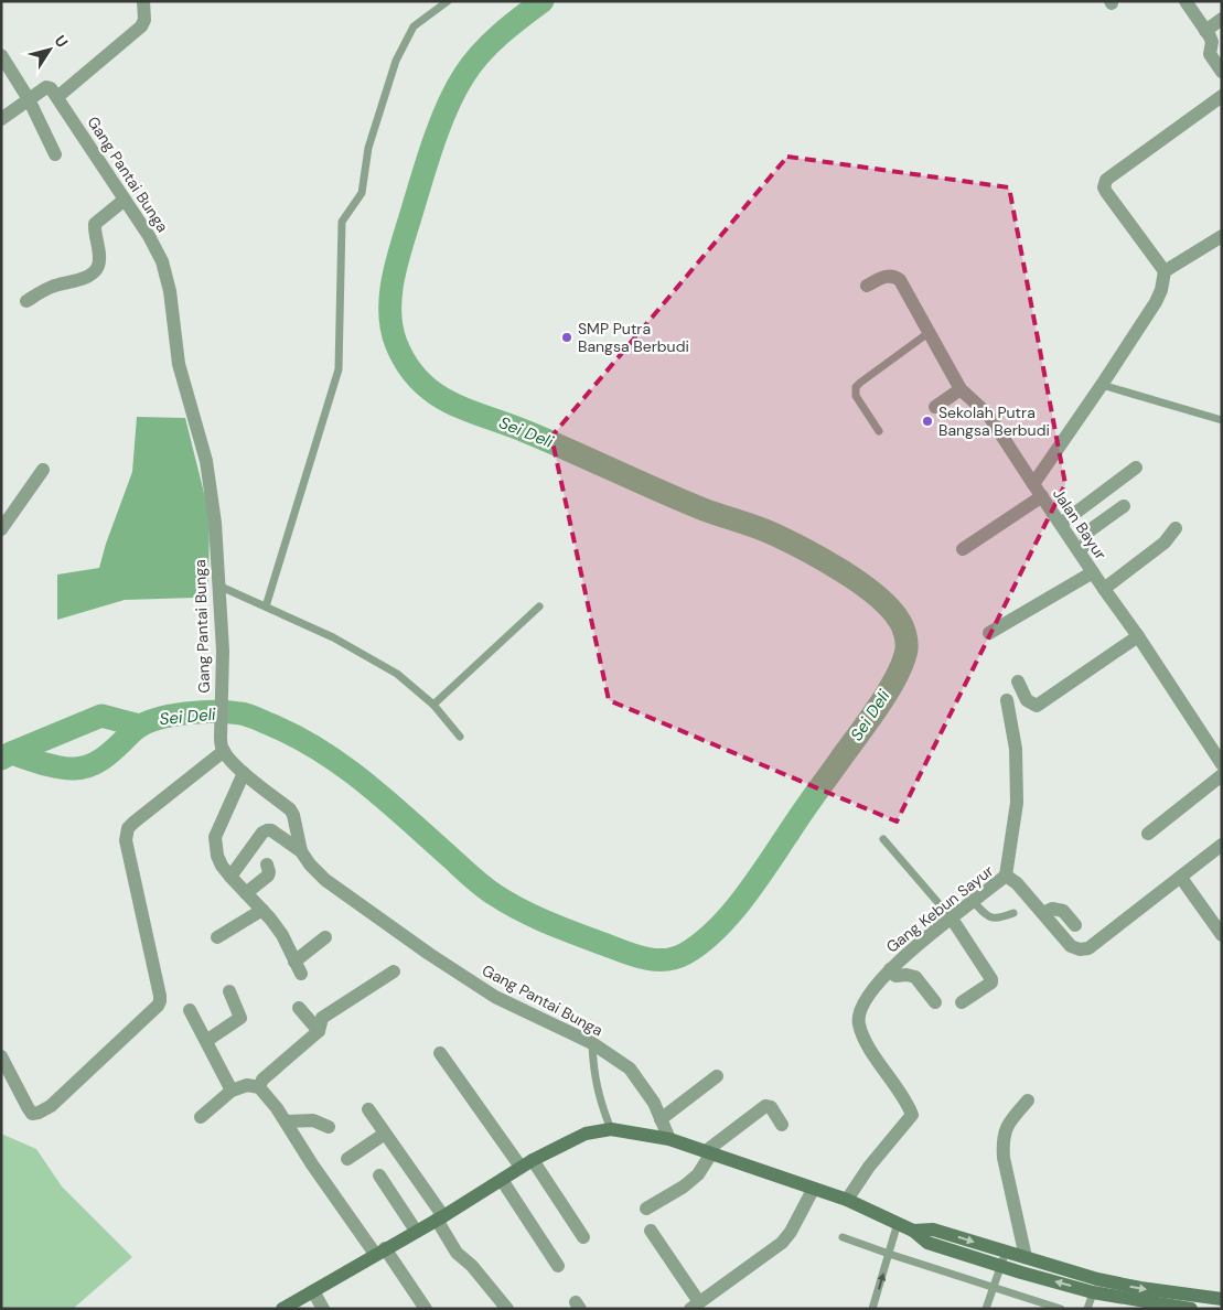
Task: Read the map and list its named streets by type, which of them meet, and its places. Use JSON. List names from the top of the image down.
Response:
{
  "streets": {
    "street": ["Gang Pantai Bunga", "Jalan Bayur", "Gang Kebun Sayur"]
  },
  "water": ["Sei Deli"],
  "places": ["SMP Putra Bangsa Berbudi", "Sekolah Putra Bangsa Berbudi"],
  "north": "top right"
}
